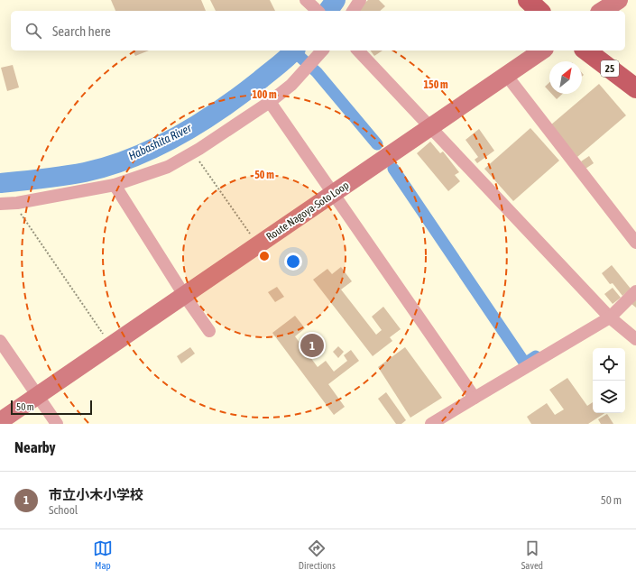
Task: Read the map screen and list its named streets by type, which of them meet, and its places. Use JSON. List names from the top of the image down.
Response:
{
  "streets": {
    "main road": ["25", "Route Nagoya-Soto Loop"]
  },
  "water": ["Habashita River"],
  "scale_bar": "50 m",
  "north": "top right",
  "page": {
    "search": "Search here",
    "pins": "1",
    "scale": "50 m",
    "heading": "Nearby",
    "list": [
      {
        "mark": "1",
        "name": "市立小木小学校",
        "note": "School",
        "value": "50 m"
      }
    ],
    "nav": ["Map", "Directions", "Saved"]
  },
  "rings": ["150 m", "100 m", "50 m"]
}
